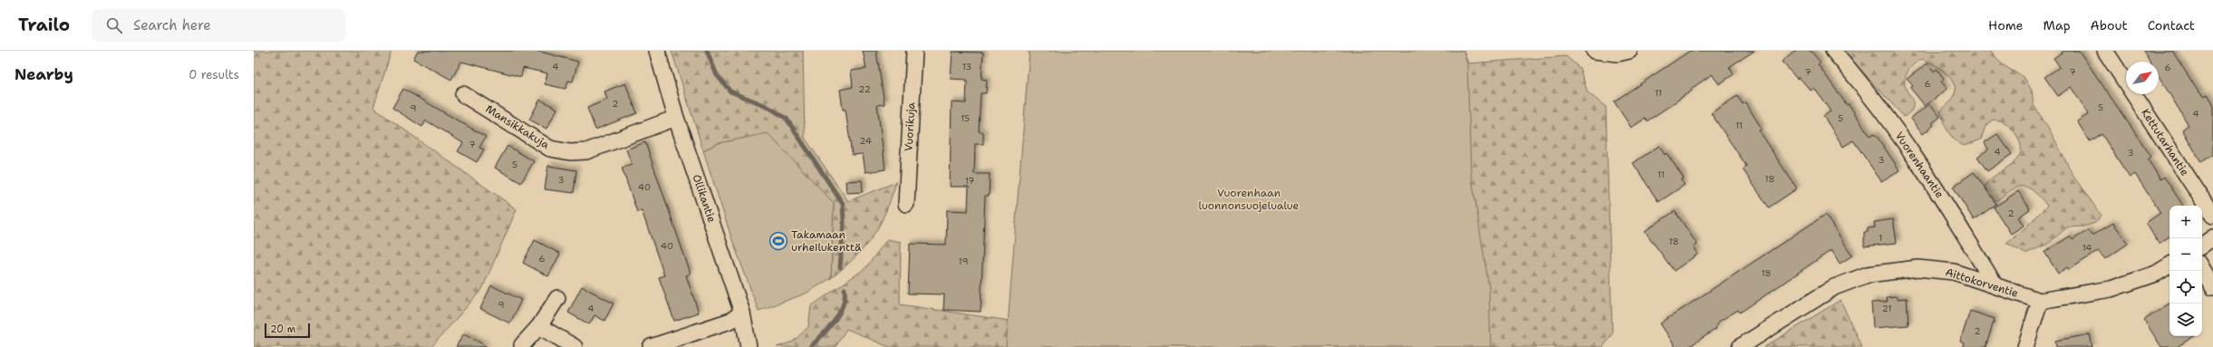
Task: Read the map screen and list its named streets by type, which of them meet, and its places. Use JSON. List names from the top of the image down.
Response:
{
  "streets": {
    "street": [
      "Mansikkakuja",
      "Vuorikuja",
      "Kettutarhantie",
      "Vuorenhaantie",
      "Ollikantie",
      "Aittokorventie"
    ]
  },
  "crossings": [
    ["Mansikkakuja", "Ollikantie"],
    ["Vuorenhaantie", "Aittokorventie"]
  ],
  "parks": ["Vuorenhaan luonnonsuojelualue"],
  "places": {
    "sports": ["Takamaan urheilukenttä"]
  },
  "house_numbers": [
    "4",
    "13",
    "6",
    "7",
    "7",
    "6",
    "22",
    "11",
    "2",
    "5",
    "9",
    "4",
    "15",
    "5",
    "11",
    "24",
    "7",
    "4",
    "3",
    "3",
    "5",
    "11",
    "18",
    "3",
    "17",
    "40",
    "2",
    "1",
    "18",
    "40",
    "14",
    "6",
    "19",
    "18",
    "9",
    "4",
    "21",
    "2"
  ],
  "scale_bar": "20 m",
  "north": "top right",
  "page": {
    "header": "Trailo",
    "search": "Search here",
    "nav": [
      "Home",
      "Map",
      "About",
      "Contact"
    ],
    "heading": ["Nearby", "0 results"],
    "map_buttons": ["+", "−"],
    "scale": "20 m"
  }
}
